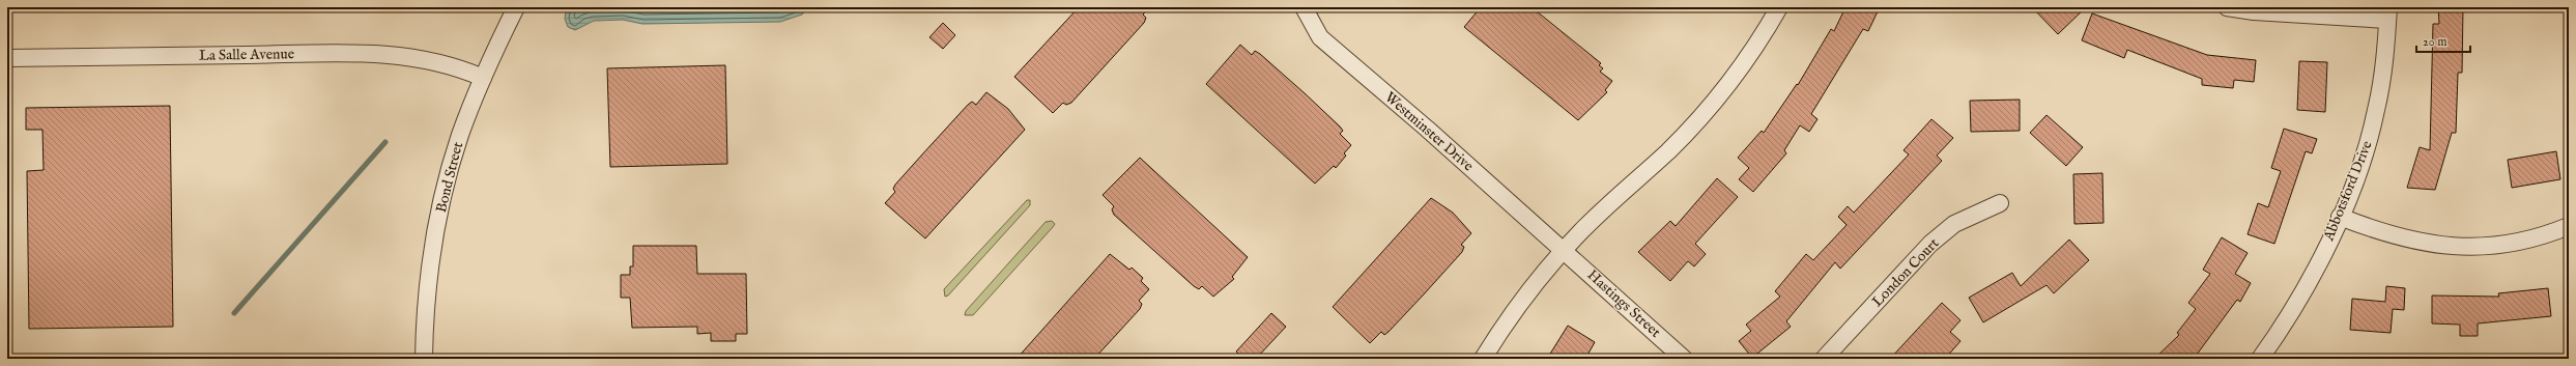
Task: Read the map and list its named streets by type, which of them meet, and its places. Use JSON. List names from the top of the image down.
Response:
{
  "streets": {
    "street": [
      "La Salle Avenue",
      "Westminster Drive",
      "Bond Street",
      "Abbotsford Drive",
      "London Court",
      "Hastings Street"
    ]
  },
  "crossings": [
    ["La Salle Avenue", "Bond Street"],
    ["Westminster Drive", "Hastings Street"]
  ],
  "scale_bar": "20 m"
}
